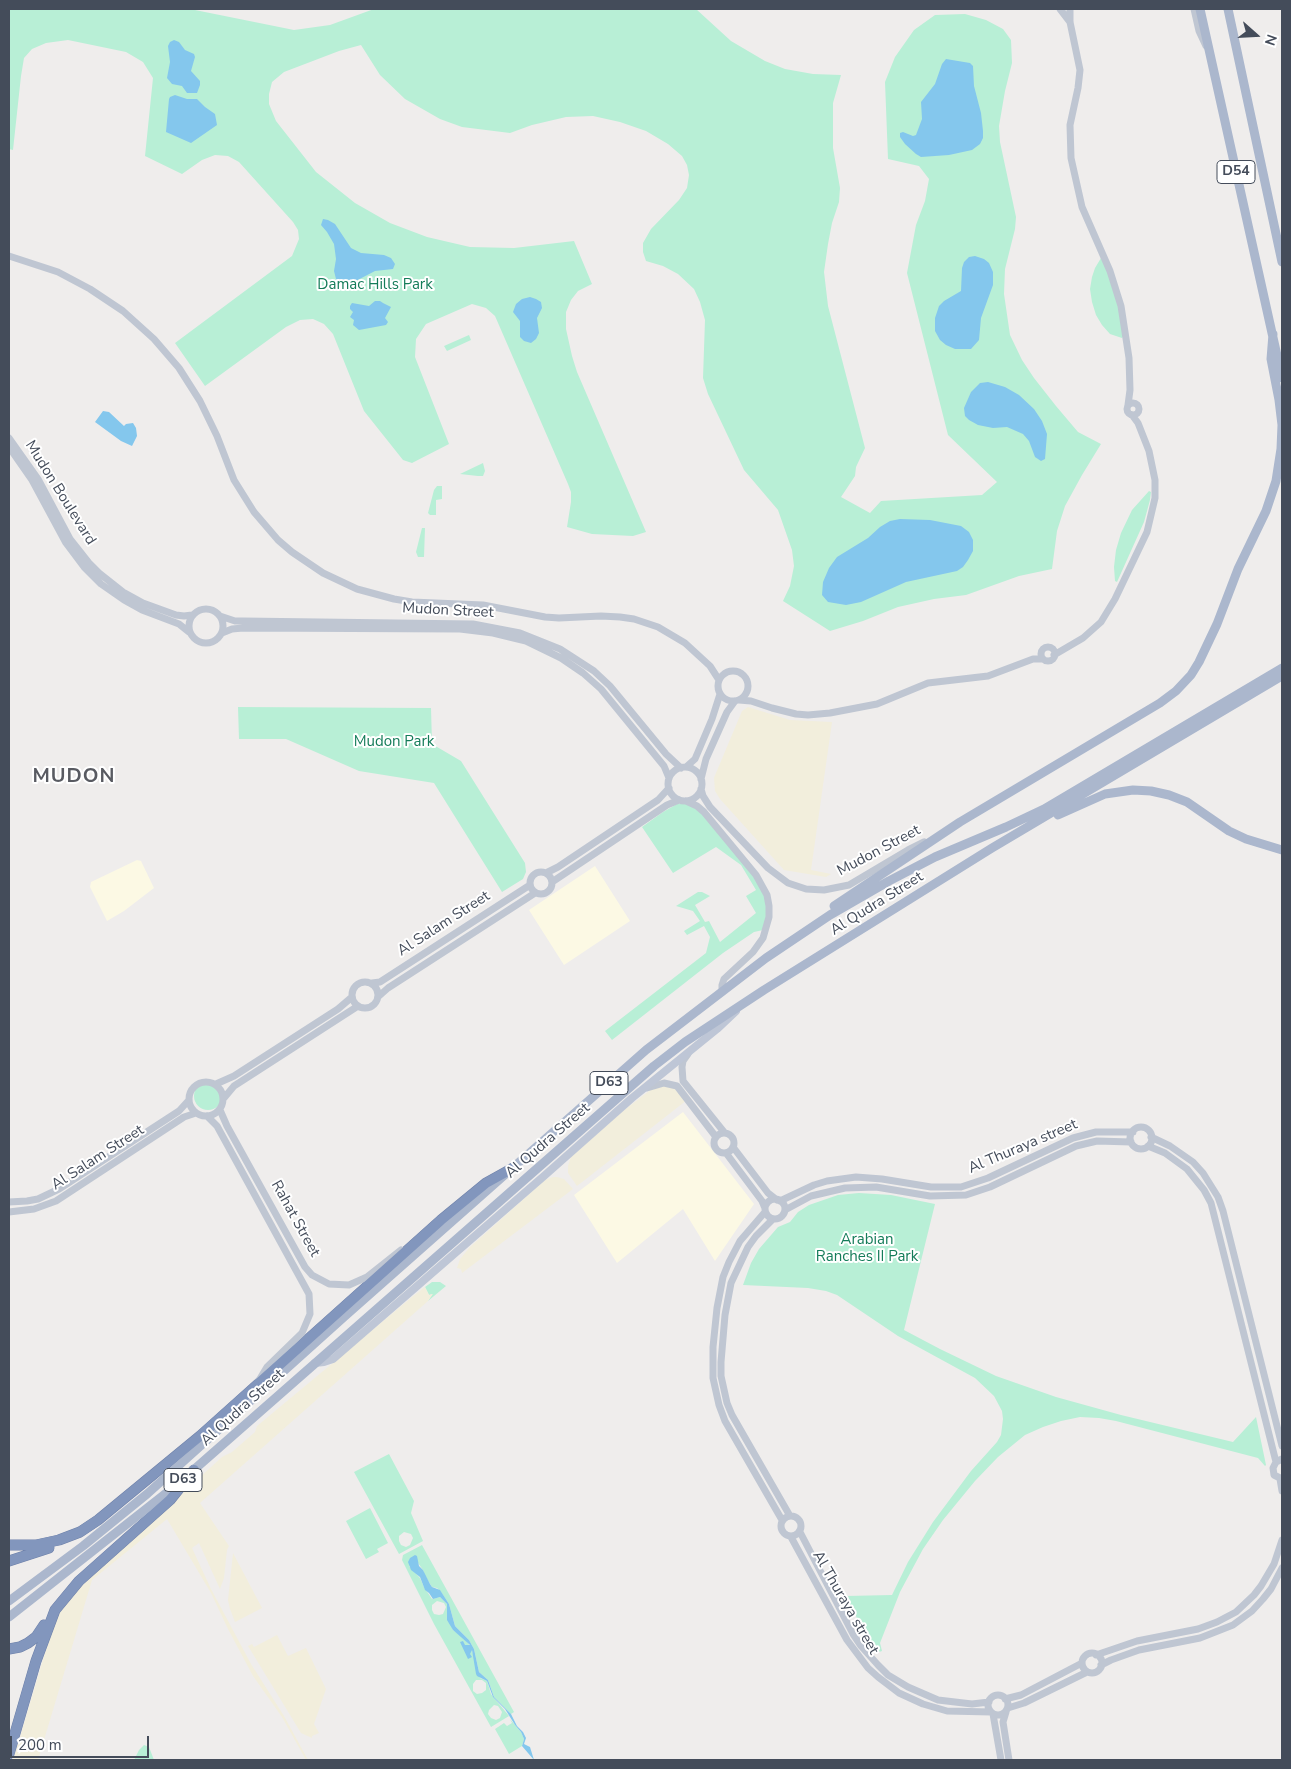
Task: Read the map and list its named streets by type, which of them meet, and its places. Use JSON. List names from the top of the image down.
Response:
{
  "streets": {
    "main road": ["D54", "Al Qudra Street", "D63"],
    "street": [
      "Mudon Boulevard",
      "Mudon Street",
      "Al Salam Street",
      "Al Thuraya street",
      "Rahat Street"
    ]
  },
  "crossings": [
    ["Mudon Boulevard", "Mudon Street"],
    ["Al Salam Street", "Rahat Street"]
  ],
  "districts": ["MUDON"],
  "parks": ["Damac Hills Park", "Mudon Park", "Arabian Ranches II Park"],
  "scale_bar": "200 m",
  "north": "right"
}
